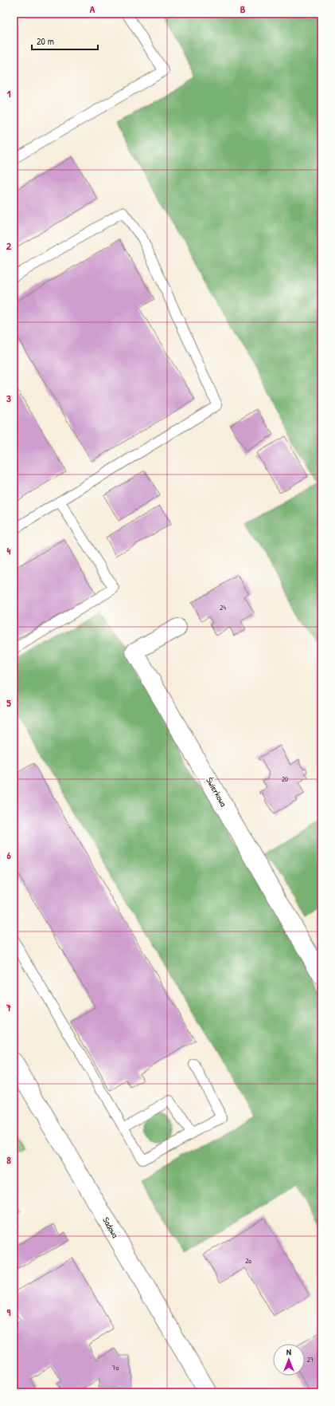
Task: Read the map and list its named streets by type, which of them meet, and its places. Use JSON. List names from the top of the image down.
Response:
{
  "streets": {
    "street": ["Świerkowa", "Sadowa"]
  },
  "house_numbers": [
    "24",
    "20",
    "2a",
    "27",
    "7a"
  ],
  "scale_bar": "20 m",
  "north": "top",
  "grid": {
    "columns": ["A", "B"],
    "rows": [
      "1",
      "2",
      "3",
      "4",
      "5",
      "6",
      "7",
      "8",
      "9"
    ]
  }
}
